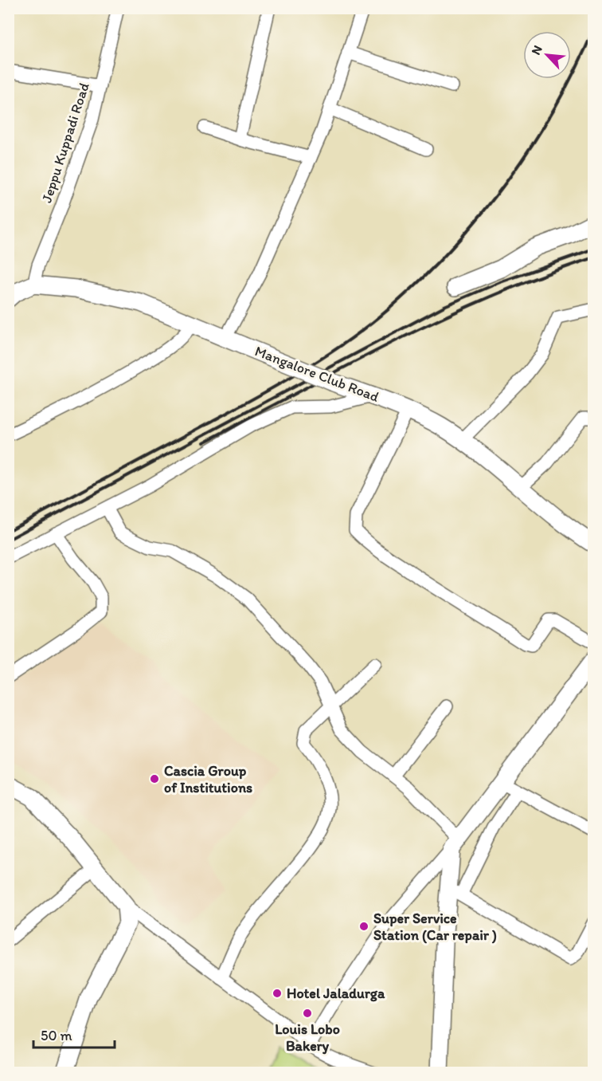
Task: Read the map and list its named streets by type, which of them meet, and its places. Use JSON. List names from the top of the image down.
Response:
{
  "streets": {
    "street": ["Jeppu Kuppadi Road", "Mangalore Club Road"]
  },
  "crossings": [
    ["Jeppu Kuppadi Road", "Mangalore Club Road"]
  ],
  "places": [
    "Cascia Group of Institutions",
    "Super Service Station (Car repair )",
    "Hotel Jaladurga",
    "Louis Lobo Bakery"
  ],
  "scale_bar": "50 m",
  "north": "top left"
}
